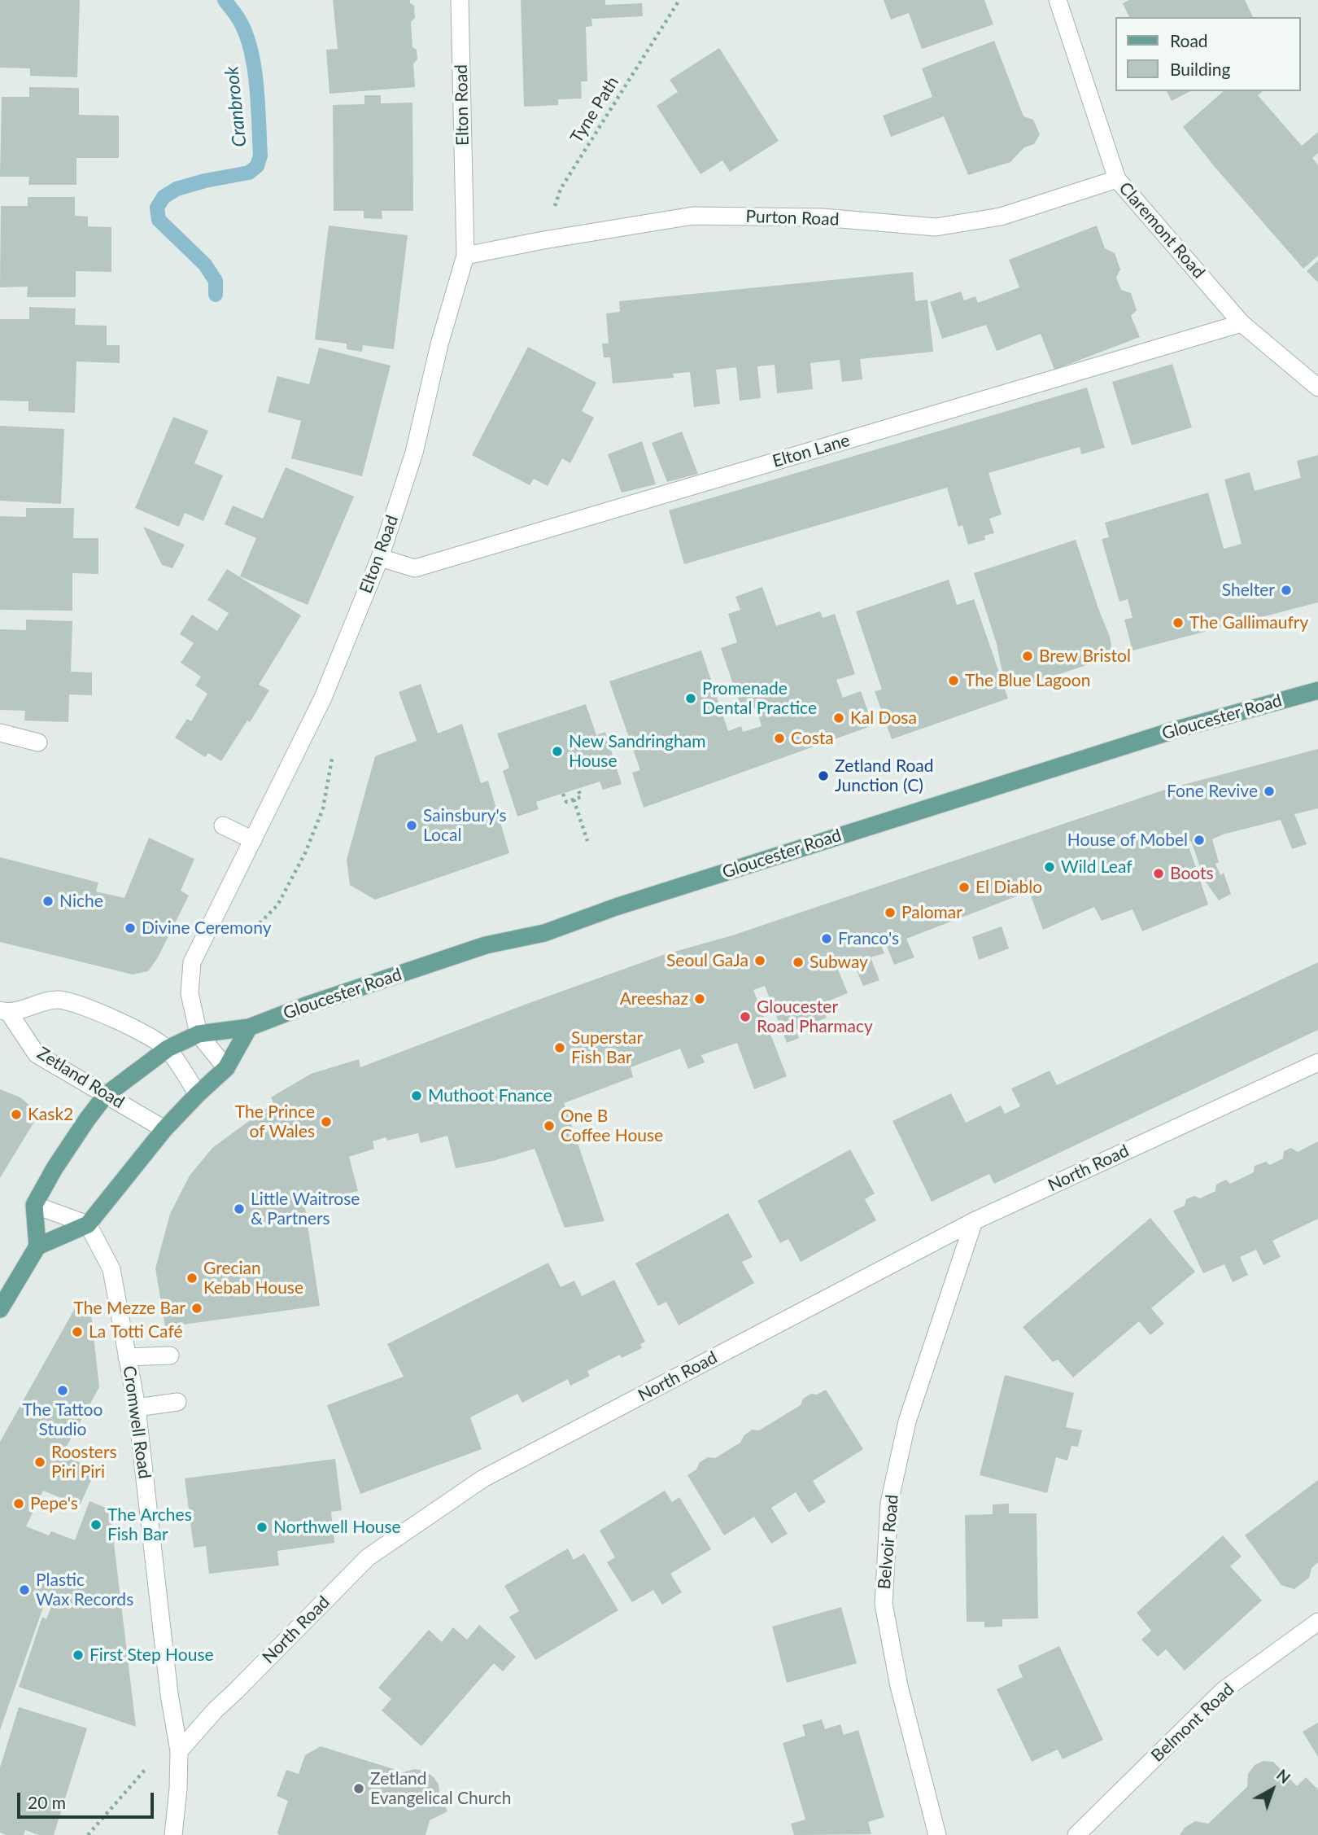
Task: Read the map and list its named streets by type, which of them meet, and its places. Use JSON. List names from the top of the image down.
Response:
{
  "streets": {
    "main road": ["Gloucester Road"],
    "street": [
      "Elton Road",
      "Purton Road",
      "Claremont Road",
      "Elton Lane",
      "Zetland Road",
      "North Road",
      "Cromwell Road",
      "Belvoir Road",
      "Belmont Road"
    ],
    "path": ["Tyne Path"]
  },
  "crossings": [
    ["Elton Road", "Purton Road"],
    ["Elton Road", "Elton Lane"],
    ["Elton Road", "Gloucester Road"],
    ["Tyne Path", "Purton Road"],
    ["Purton Road", "Claremont Road"],
    ["Claremont Road", "Elton Lane"],
    ["Gloucester Road", "Zetland Road"],
    ["North Road", "Cromwell Road"],
    ["North Road", "Belvoir Road"]
  ],
  "water": ["Cranbrook"],
  "places": [
    "Shelter",
    "The Gallimaufry",
    "Brew Bristol",
    "The Blue Lagoon",
    "Promenade Dental Practice",
    "Kal Dosa",
    "Costa",
    "New Sandringham House",
    "Zetland Road Junction (C)",
    "Fone Revive",
    "Sainsbury's Local",
    "House of Mobel",
    "Wild Leaf",
    "Boots",
    "El Diablo",
    "Niche",
    "Palomar",
    "Divine Ceremony",
    "Franco's",
    "Seoul GaJa",
    "Subway",
    "Areeshaz",
    "Gloucester Road Pharmacy",
    "Superstar Fish Bar",
    "Muthoot Fnance",
    "Kask2",
    "The Prince of Wales",
    "One B Coffee House",
    "Little Waitrose & Partners",
    "Grecian Kebab House",
    "The Mezze Bar",
    "La Totti Café",
    "The Tattoo Studio",
    "Roosters Piri Piri",
    "Pepe's",
    "The Arches Fish Bar",
    "Northwell House",
    "Plastic Wax Records",
    "First Step House",
    "Zetland Evangelical Church"
  ],
  "legend": ["Road", "Building"],
  "scale_bar": "20 m",
  "north": "top right"
}
